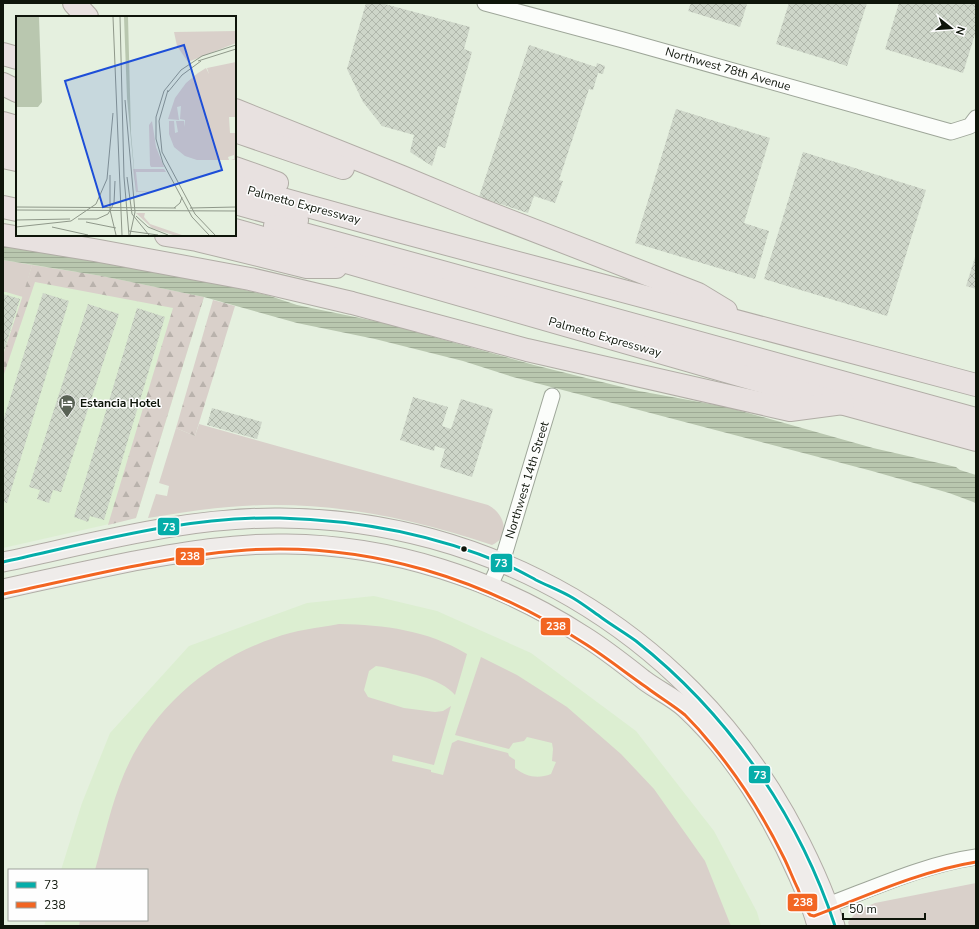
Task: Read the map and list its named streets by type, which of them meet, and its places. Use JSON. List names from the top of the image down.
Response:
{
  "streets": {
    "highway": ["Palmetto Expressway"],
    "street": ["Northwest 78th Avenue", "Northwest 14th Street"]
  },
  "places": {
    "hotel": ["Estancia Hotel"]
  },
  "lines": ["transit line 73", "transit line 238"],
  "legend": ["73", "238"],
  "scale_bar": "50 m",
  "north": "right"
}
